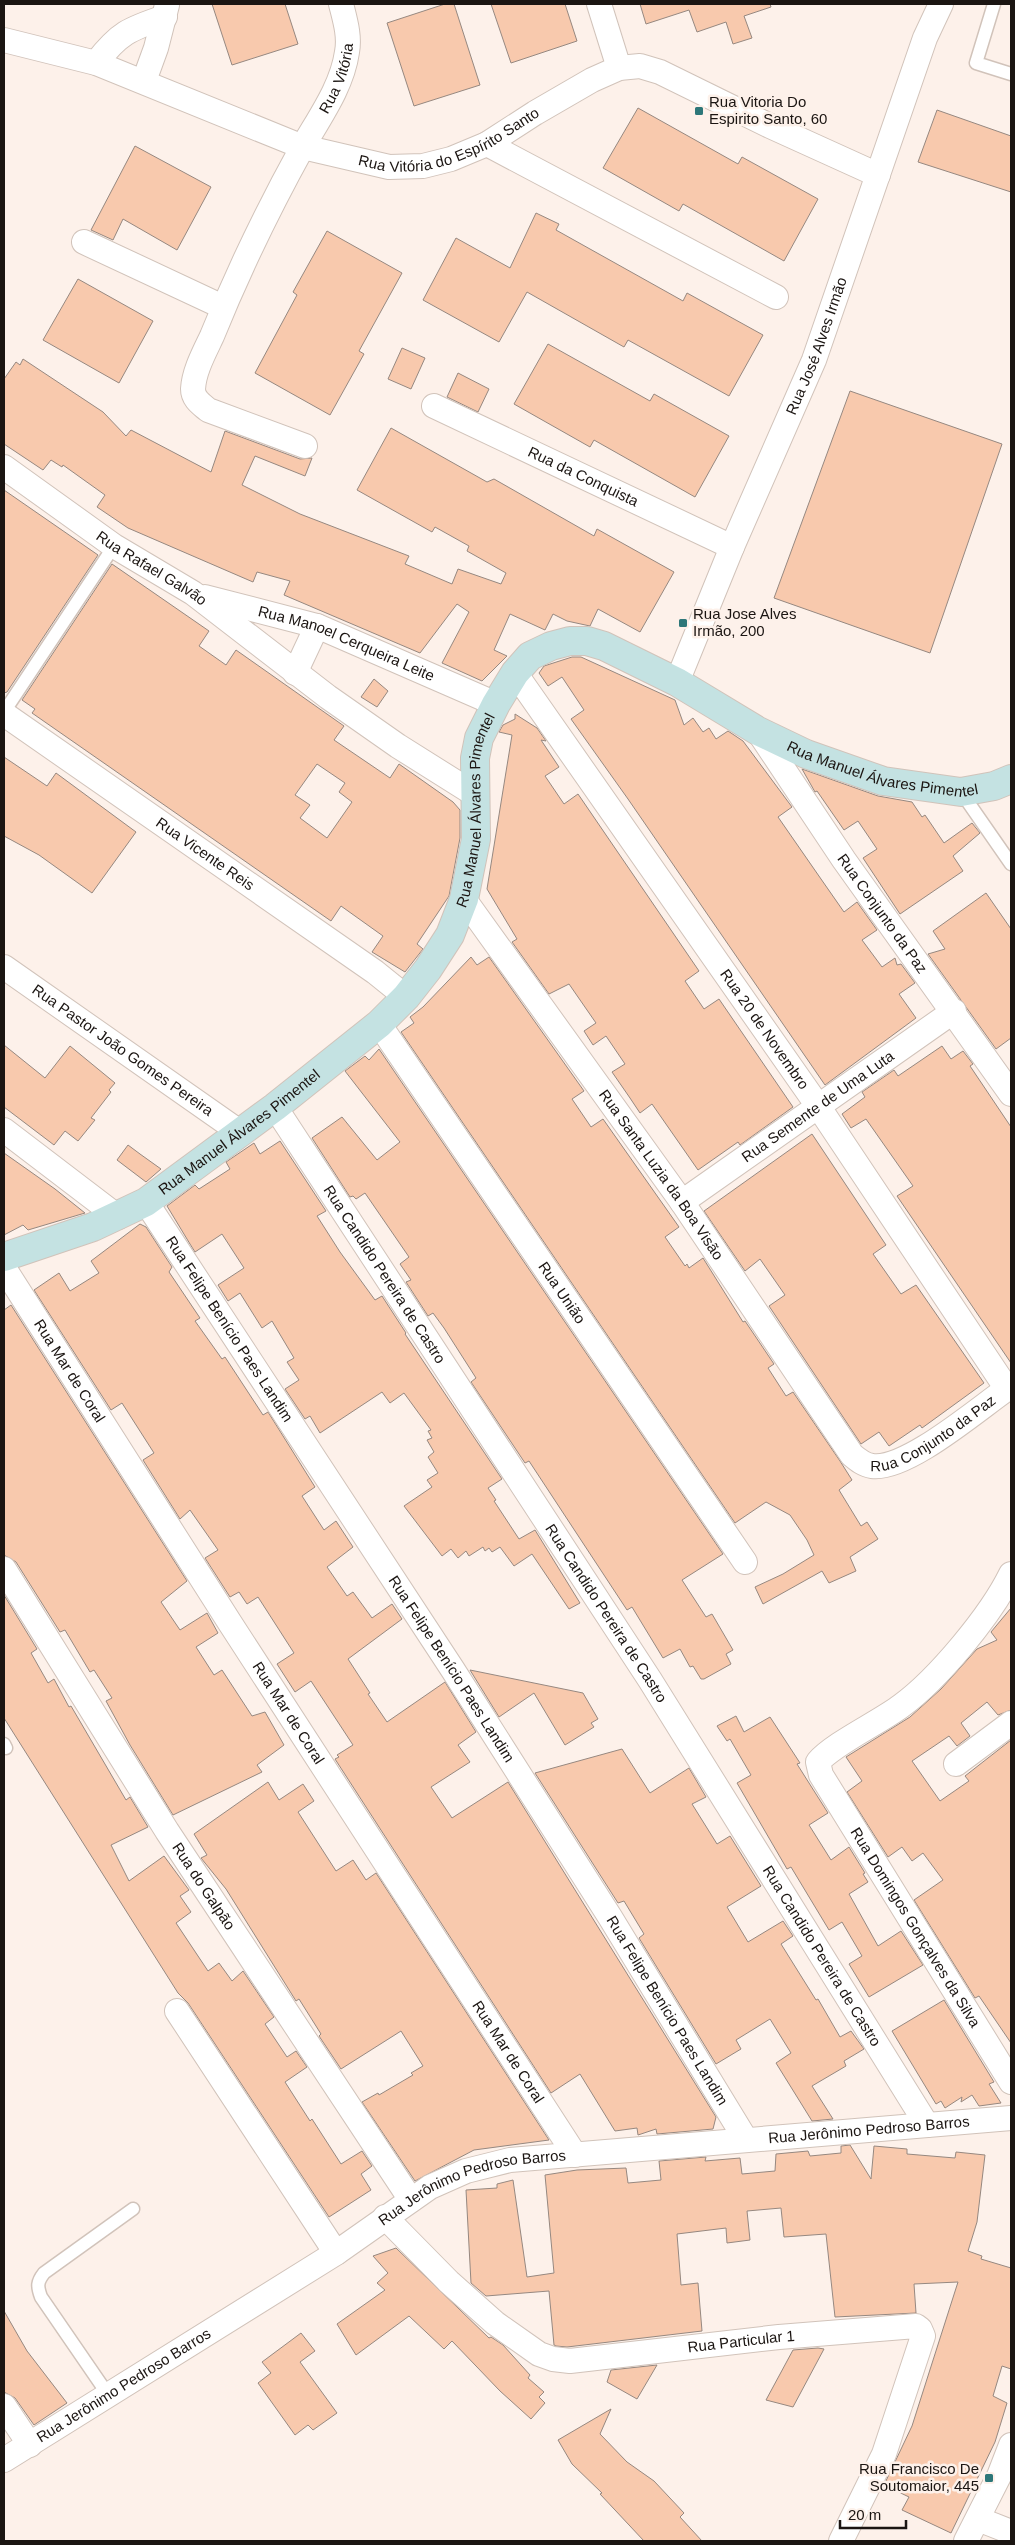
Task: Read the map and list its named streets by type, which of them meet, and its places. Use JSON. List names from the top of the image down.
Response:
{
  "streets": {
    "street": [
      "Rua Vitória",
      "Rua Vitória do Espírito Santo",
      "Rua José Alves Irmão",
      "Rua da Conquista",
      "Rua Rafael Galvão",
      "Rua Manoel Cerqueira Leite",
      "Rua Manuel Álvares Pimentel",
      "Rua Vicente Reis",
      "Rua Conjunto da Paz",
      "Rua 20 de Novembro",
      "Rua Pastor João Gomes Pereira",
      "Rua Semente de Uma Luta",
      "Rua Santa Luzia da Boa Visão",
      "Rua Candido Pereira de Castro",
      "Rua União",
      "Rua Felipe Benício Paes Landim",
      "Rua Mar de Coral",
      "Rua do Galpão",
      "Rua Domingos Gonçalves da Silva",
      "Rua Jerônimo Pedroso Barros",
      "Rua Particular 1"
    ]
  },
  "crossings": [
    ["Rua Vitória", "Rua Vitória do Espírito Santo"],
    ["Rua Vitória do Espírito Santo", "Rua José Alves Irmão"],
    ["Rua José Alves Irmão", "Rua da Conquista"],
    ["Rua José Alves Irmão", "Rua Manuel Álvares Pimentel"],
    ["Rua Rafael Galvão", "Rua Manoel Cerqueira Leite"],
    ["Rua Rafael Galvão", "Rua Manuel Álvares Pimentel"],
    ["Rua Manoel Cerqueira Leite", "Rua Manuel Álvares Pimentel"],
    ["Rua Manuel Álvares Pimentel", "Rua Vicente Reis"],
    ["Rua Manuel Álvares Pimentel", "Rua Conjunto da Paz"],
    ["Rua Manuel Álvares Pimentel", "Rua 20 de Novembro"],
    ["Rua Manuel Álvares Pimentel", "Rua Pastor João Gomes Pereira"],
    ["Rua Manuel Álvares Pimentel", "Rua Santa Luzia da Boa Visão"],
    ["Rua Manuel Álvares Pimentel", "Rua Candido Pereira de Castro"],
    ["Rua Manuel Álvares Pimentel", "Rua União"],
    ["Rua Manuel Álvares Pimentel", "Rua Felipe Benício Paes Landim"],
    ["Rua Conjunto da Paz", "Rua 20 de Novembro"],
    ["Rua Conjunto da Paz", "Rua Semente de Uma Luta"],
    ["Rua Conjunto da Paz", "Rua Santa Luzia da Boa Visão"],
    ["Rua 20 de Novembro", "Rua Semente de Uma Luta"],
    ["Rua Semente de Uma Luta", "Rua Santa Luzia da Boa Visão"],
    ["Rua Candido Pereira de Castro", "Rua Jerônimo Pedroso Barros"],
    ["Rua Felipe Benício Paes Landim", "Rua Jerônimo Pedroso Barros"],
    ["Rua Mar de Coral", "Rua Jerônimo Pedroso Barros"],
    ["Rua do Galpão", "Rua Jerônimo Pedroso Barros"],
    ["Rua Jerônimo Pedroso Barros", "Rua Particular 1"]
  ],
  "places": {
    "transit": ["Rua Vitoria Do Espirito Santo, 60", "Rua Jose Alves Irmão, 200", "Rua Francisco De Soutomaior, 445"]
  },
  "scale_bar": "20 m"
}
